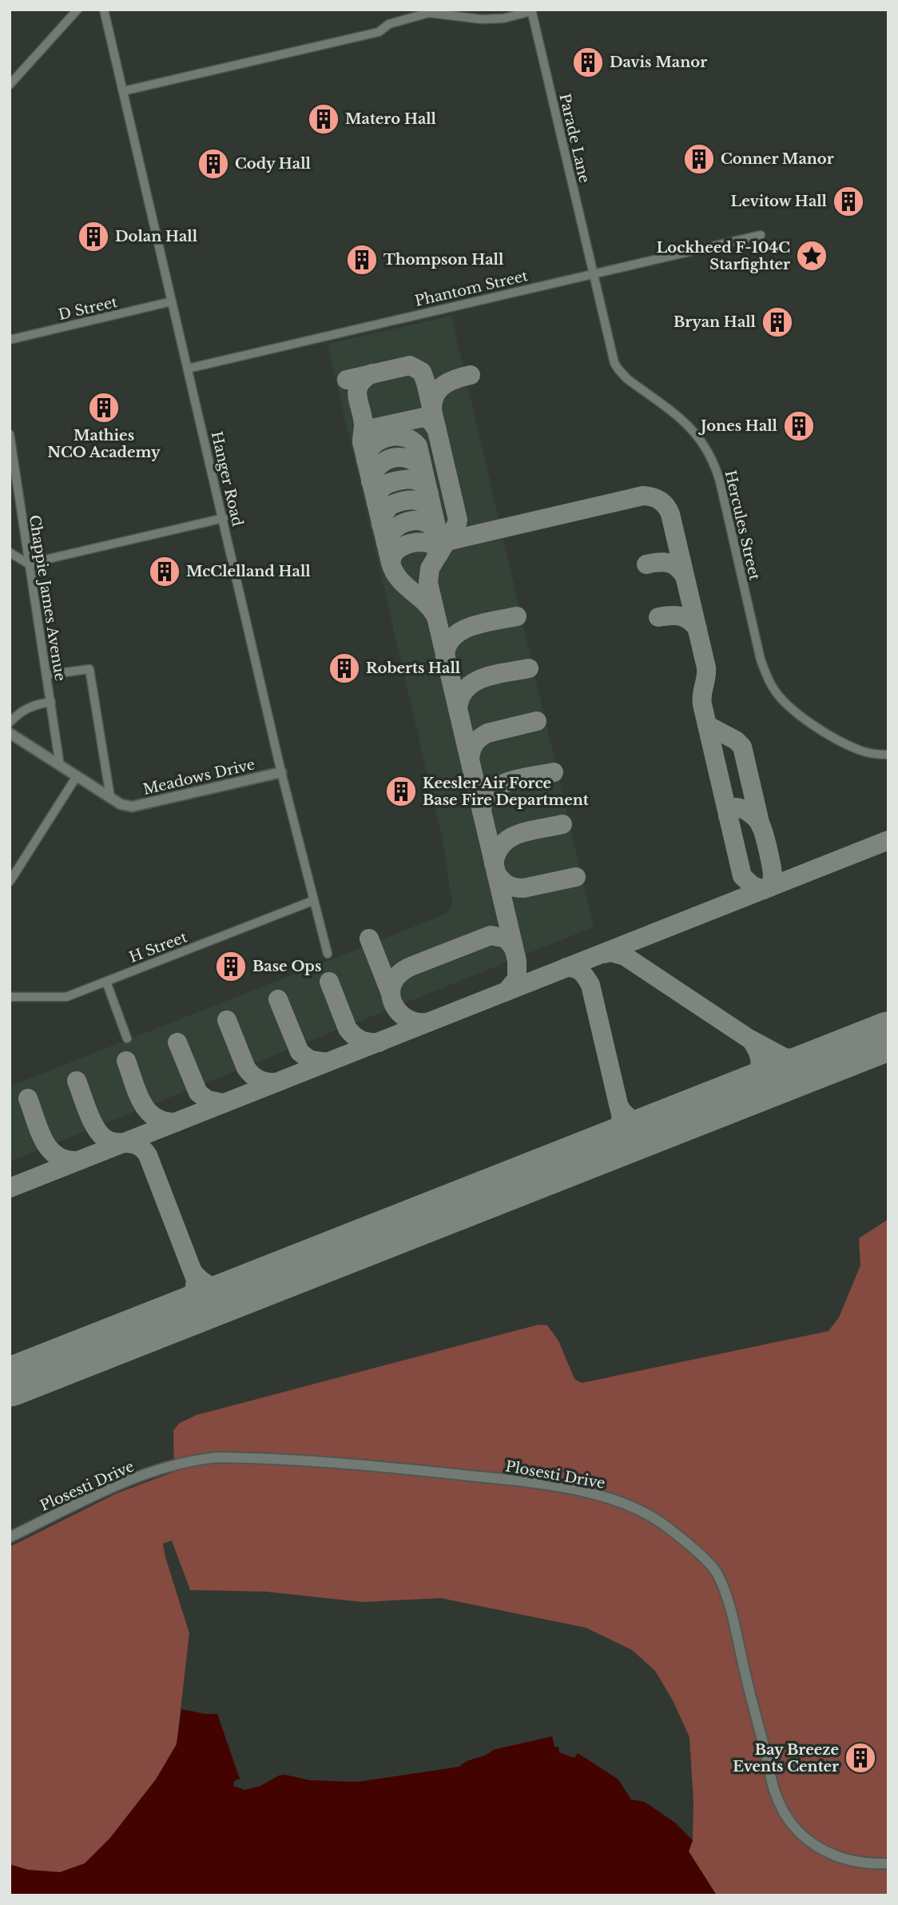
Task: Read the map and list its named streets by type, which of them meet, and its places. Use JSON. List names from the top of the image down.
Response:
{
  "streets": {
    "street": [
      "Parade Lane",
      "Phantom Street",
      "D Street",
      "Hanger Road",
      "Hercules Street",
      "Chappie James Avenue",
      "Meadows Drive",
      "H Street",
      "Plosesti Drive"
    ]
  },
  "crossings": [
    ["Parade Lane", "Phantom Street"],
    ["Parade Lane", "Hercules Street"],
    ["Phantom Street", "Hanger Road"],
    ["Phantom Street", "Hercules Street"],
    ["D Street", "Hanger Road"],
    ["Hanger Road", "Meadows Drive"],
    ["Hanger Road", "H Street"],
    ["Chappie James Avenue", "Meadows Drive"]
  ],
  "places": {
    "building": [
      "Davis Manor",
      "Matero Hall",
      "Conner Manor",
      "Cody Hall",
      "Levitow Hall",
      "Dolan Hall",
      "Thompson Hall",
      "Bryan Hall",
      "Mathies NCO Academy",
      "Jones Hall",
      "McClelland Hall",
      "Roberts Hall",
      "Keesler Air Force Base Fire Department",
      "Base Ops",
      "Bay Breeze Events Center"
    ],
    "place": ["Lockheed F-104C Starfighter"]
  }
}
